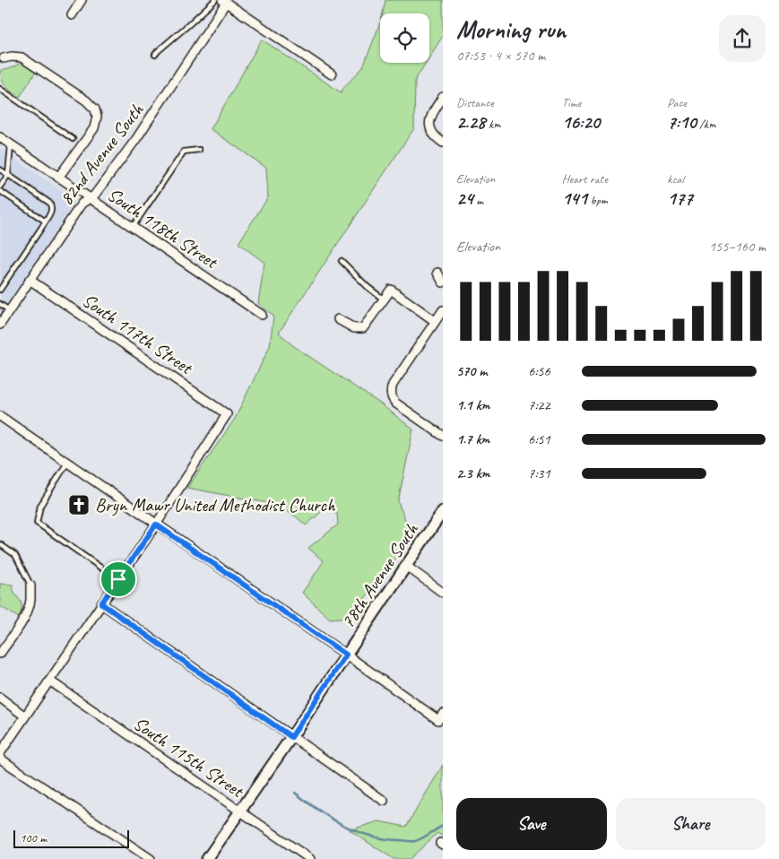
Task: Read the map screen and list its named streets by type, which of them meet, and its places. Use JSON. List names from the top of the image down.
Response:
{
  "streets": {
    "street": [
      "82nd Avenue South",
      "South 118th Street",
      "South 117th Street",
      "78th Avenue South",
      "South 115th Street"
    ]
  },
  "crossings": [
    ["82nd Avenue South", "South 118th Street"],
    ["82nd Avenue South", "South 117th Street"],
    ["78th Avenue South", "South 115th Street"]
  ],
  "places": {
    "church": ["Bryn Mawr United Methodist Church"]
  },
  "scale_bar": "100 m",
  "page": {
    "heading": ["Morning run", "07:53 · 4 × 570 m"],
    "stats": [
      ["Distance", "2.28 km"],
      ["Time", "16:20"],
      ["Pace", "7:10 /km"],
      ["Elevation", "24 m"],
      ["Heart rate", "141 bpm"],
      ["kcal", "177"]
    ],
    "chart": ["Elevation", "155–160 m"],
    "list": [
      {
        "name": "570 m",
        "note": "6:56"
      },
      {
        "name": "1.1 km",
        "note": "7:22"
      },
      {
        "name": "1.7 km",
        "note": "6:51"
      },
      {
        "name": "2.3 km",
        "note": "7:31"
      }
    ],
    "buttons": ["Save", "Share"],
    "scale": "100 m"
  }
}
